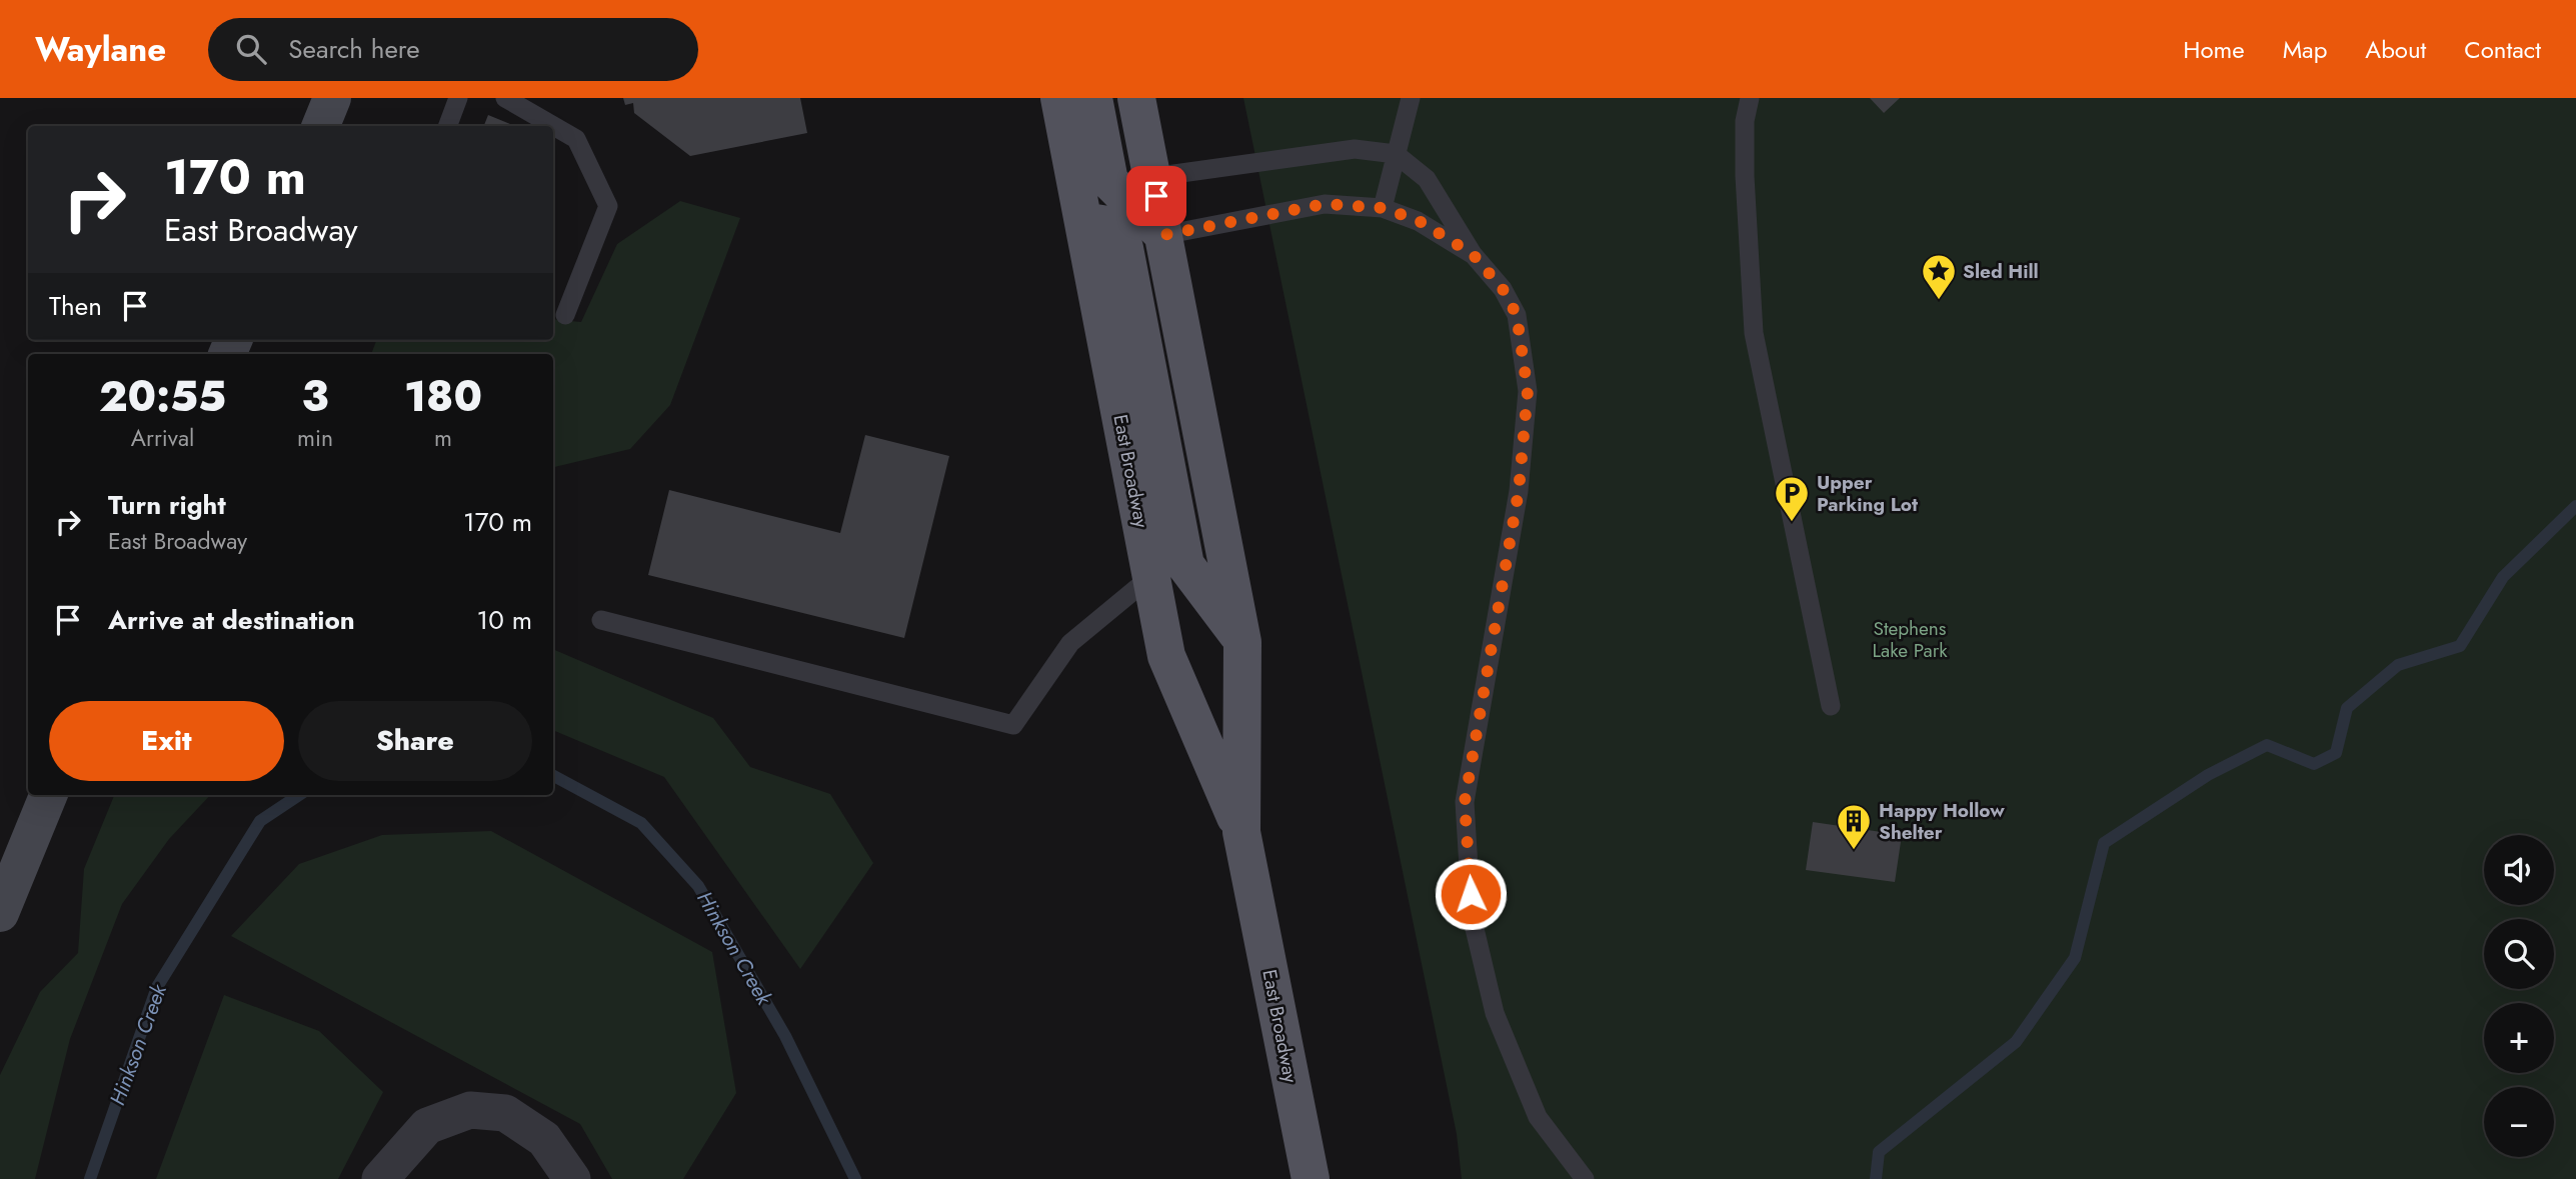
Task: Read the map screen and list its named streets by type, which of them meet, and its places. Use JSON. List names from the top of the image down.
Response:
{
  "streets": {
    "main road": ["East Broadway"]
  },
  "water": ["Hinkson Creek"],
  "parks": ["Stephens Lake Park"],
  "places": {
    "place": ["Sled Hill"],
    "parking": ["Upper Parking Lot"],
    "building": ["Happy Hollow Shelter"]
  },
  "page": {
    "header": "Waylane",
    "search": "Search here",
    "nav": [
      "Home",
      "Map",
      "About",
      "Contact"
    ],
    "turn": ["170 m", "East Broadway"],
    "then": "Then",
    "eta": [
      "20:55",
      "Arrival",
      "3",
      "min",
      "180",
      "m"
    ],
    "list": [
      {
        "name": "Turn right",
        "note": "East Broadway",
        "value": "170 m"
      },
      {
        "name": "Arrive at destination",
        "value": "10 m"
      }
    ],
    "buttons": ["Exit", "Share"],
    "map_buttons": ["+", "−"]
  }
}
